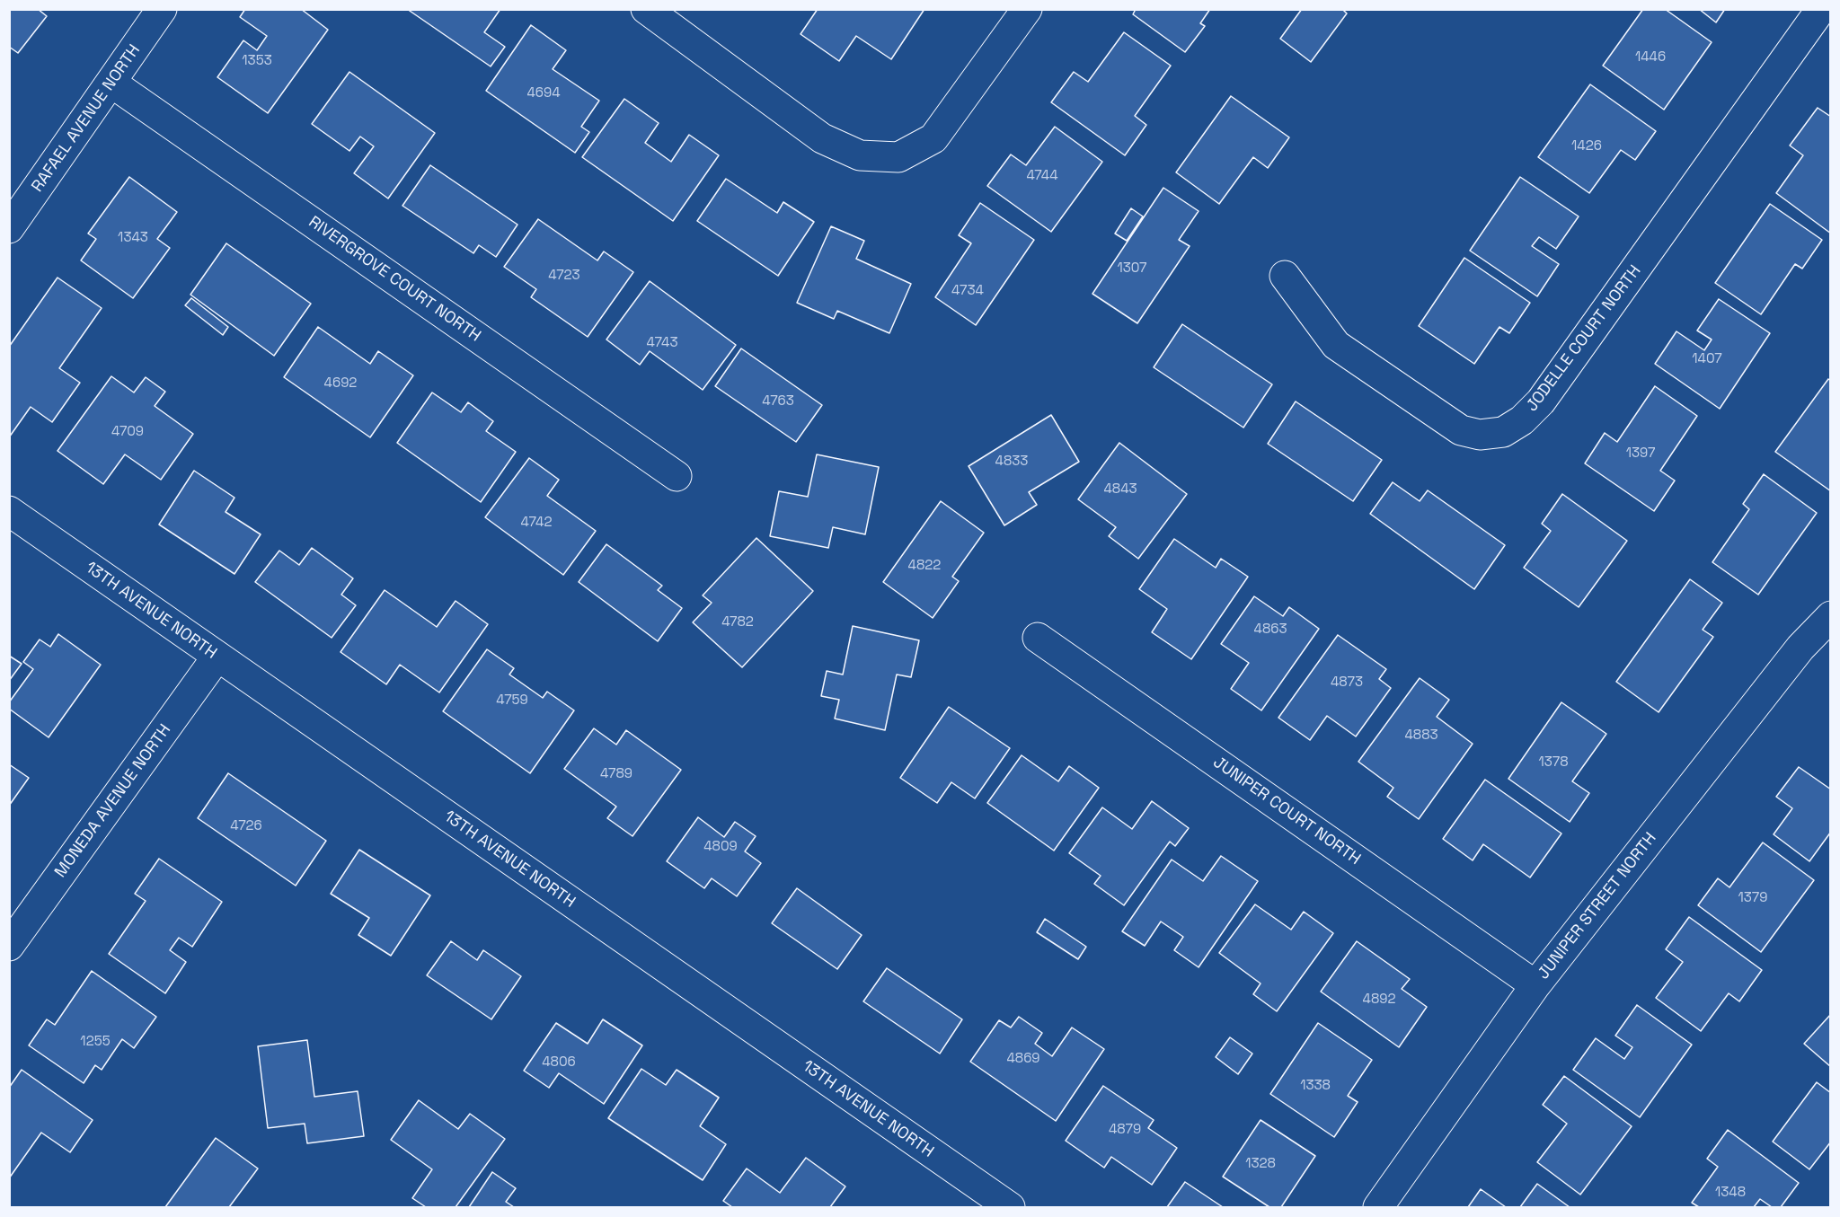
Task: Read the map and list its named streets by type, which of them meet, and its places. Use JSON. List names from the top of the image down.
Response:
{
  "streets": {
    "street": [
      "RAFAEL AVENUE NORTH",
      "RIVERGROVE COURT NORTH",
      "JODELLE COURT NORTH",
      "13TH AVENUE NORTH",
      "MONEDA AVENUE NORTH",
      "JUNIPER COURT NORTH",
      "JUNIPER STREET NORTH"
    ]
  },
  "crossings": [
    ["RAFAEL AVENUE NORTH", "RIVERGROVE COURT NORTH"],
    ["13TH AVENUE NORTH", "MONEDA AVENUE NORTH"],
    ["JUNIPER COURT NORTH", "JUNIPER STREET NORTH"]
  ],
  "house_numbers": [
    "1446",
    "1353",
    "4694",
    "1426",
    "4744",
    "1343",
    "1307",
    "4723",
    "4734",
    "4743",
    "1407",
    "4692",
    "4763",
    "4709",
    "1397",
    "4833",
    "4843",
    "4742",
    "4822",
    "4782",
    "4863",
    "4873",
    "4759",
    "4883",
    "1378",
    "4789",
    "4726",
    "4809",
    "1379",
    "4892",
    "1255",
    "4869",
    "4806",
    "1338",
    "4879",
    "1328",
    "1348"
  ]
}
